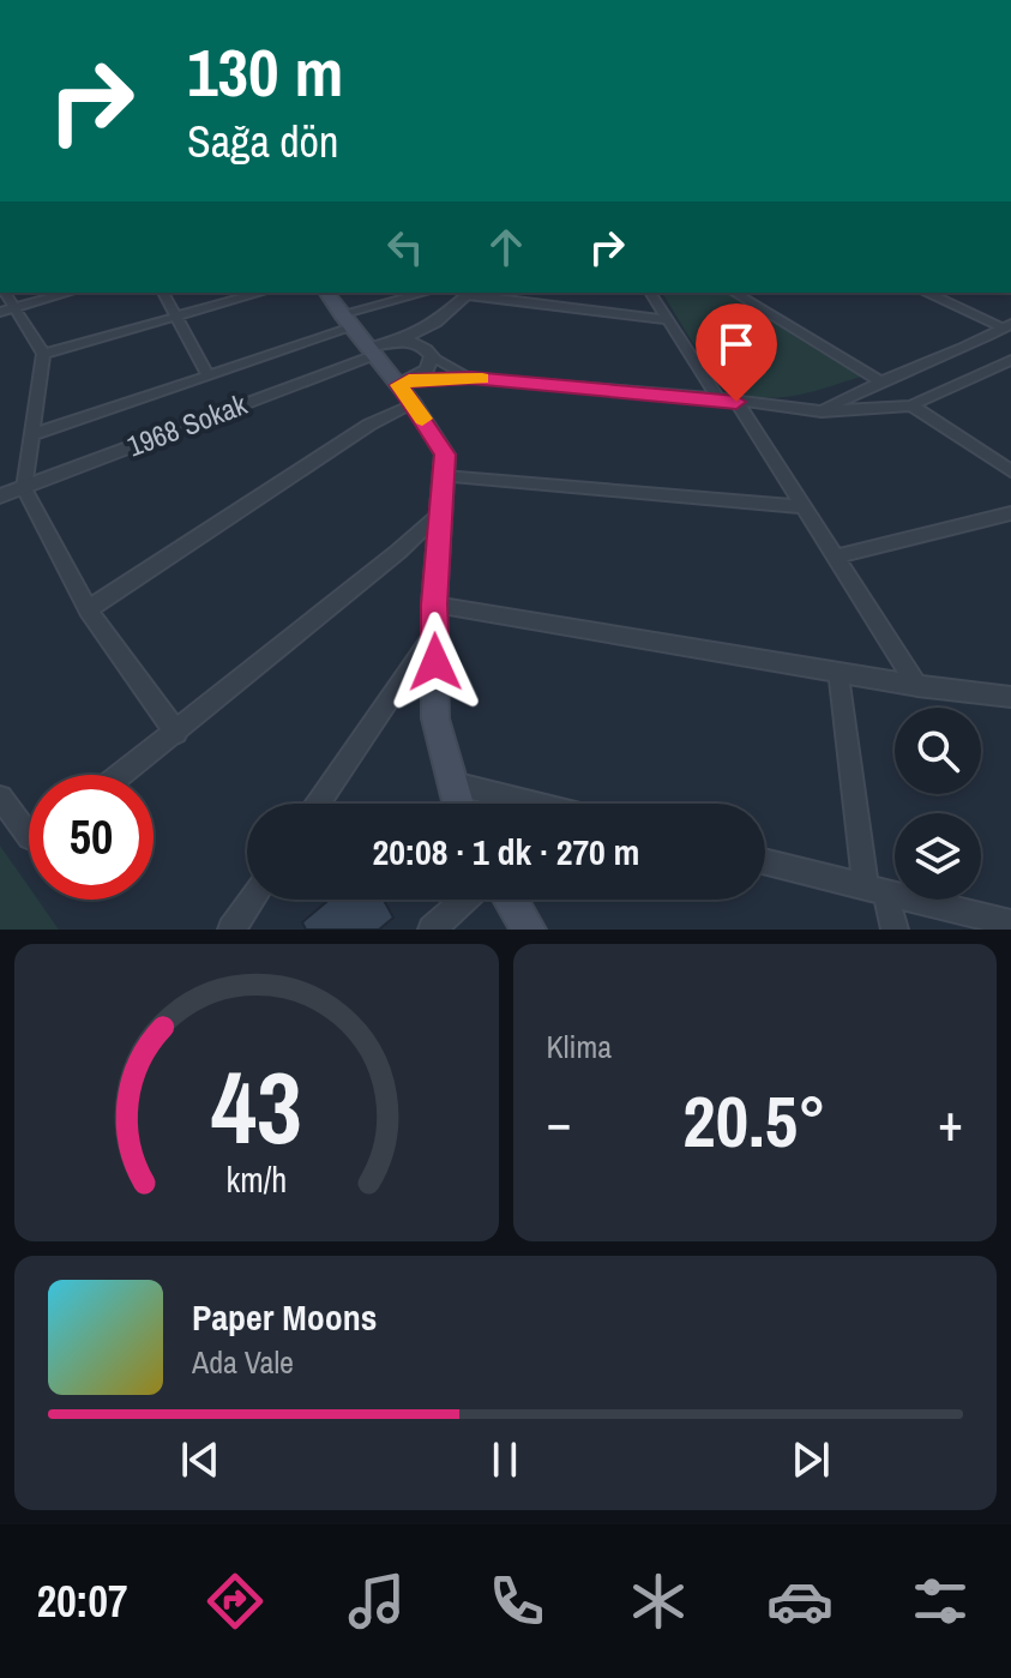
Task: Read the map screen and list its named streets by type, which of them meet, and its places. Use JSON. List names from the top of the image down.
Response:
{
  "streets": {
    "street": ["1968 Sokak"]
  },
  "page": {
    "turn": ["130 m", "Sağa dön"],
    "limit": "50",
    "trip": "20:08 · 1 dk · 270 m",
    "tile": "Klima",
    "heat": ["−", "20.5°", "+"],
    "song": ["Paper Moons", "Ada Vale"],
    "tabs": "20:07",
    "gauge": ["43", "km/h"]
  }
}
